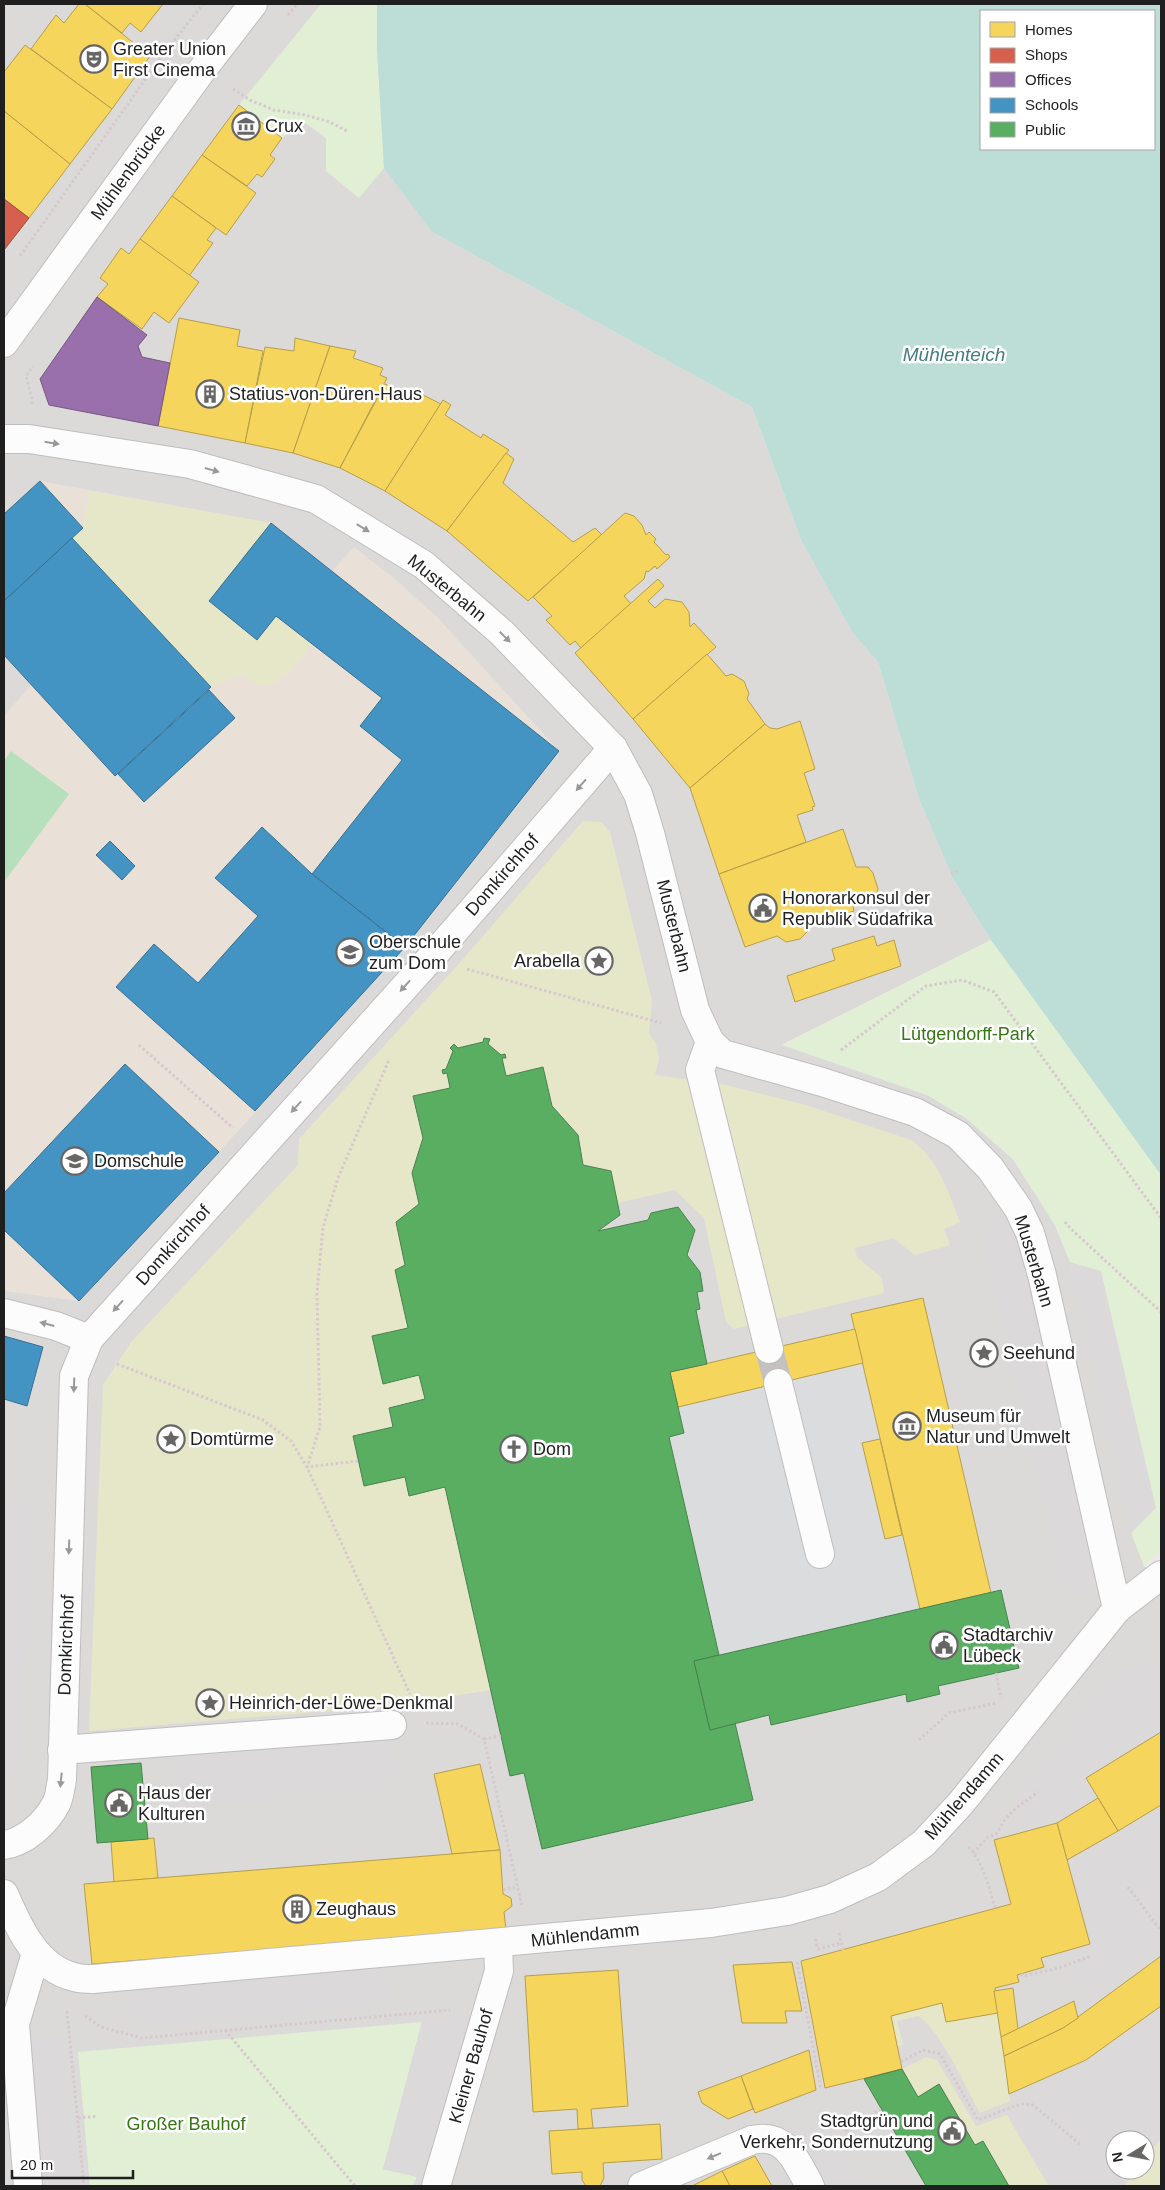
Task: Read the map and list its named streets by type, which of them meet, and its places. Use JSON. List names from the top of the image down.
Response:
{
  "streets": {
    "street": [
      "Mühlenbrücke",
      "Musterbahn",
      "Domkirchhof",
      "Mühlendamm",
      "Kleiner Bauhof"
    ]
  },
  "crossings": [
    ["Musterbahn", "Domkirchhof"],
    ["Musterbahn", "Mühlendamm"],
    ["Mühlendamm", "Kleiner Bauhof"]
  ],
  "one_way": ["Musterbahn", "Domkirchhof"],
  "water": ["Mühlenteich"],
  "parks": ["Lütgendorff-Park", "Großer Bauhof"],
  "places": {
    "theatre": ["Greater Union First Cinema"],
    "museum": ["Crux", "Museum für Natur und Umwelt"],
    "building": ["Statius-von-Düren-Haus", "Zeughaus"],
    "public building": [
      "Honorarkonsul der Republik Südafrika",
      "Stadtarchiv Lübeck",
      "Haus der Kulturen",
      "Stadtgrün und Verkehr, Sondernutzung"
    ],
    "school or university": ["Oberschule zum Dom", "Domschule"],
    "place": [
      "Arabella",
      "Seehund",
      "Domtürme",
      "Heinrich-der-Löwe-Denkmal"
    ],
    "church": ["Dom"]
  },
  "legend": [
    "Homes",
    "Shops",
    "Offices",
    "Schools",
    "Public"
  ],
  "scale_bar": "20 m",
  "north": "left"
}
